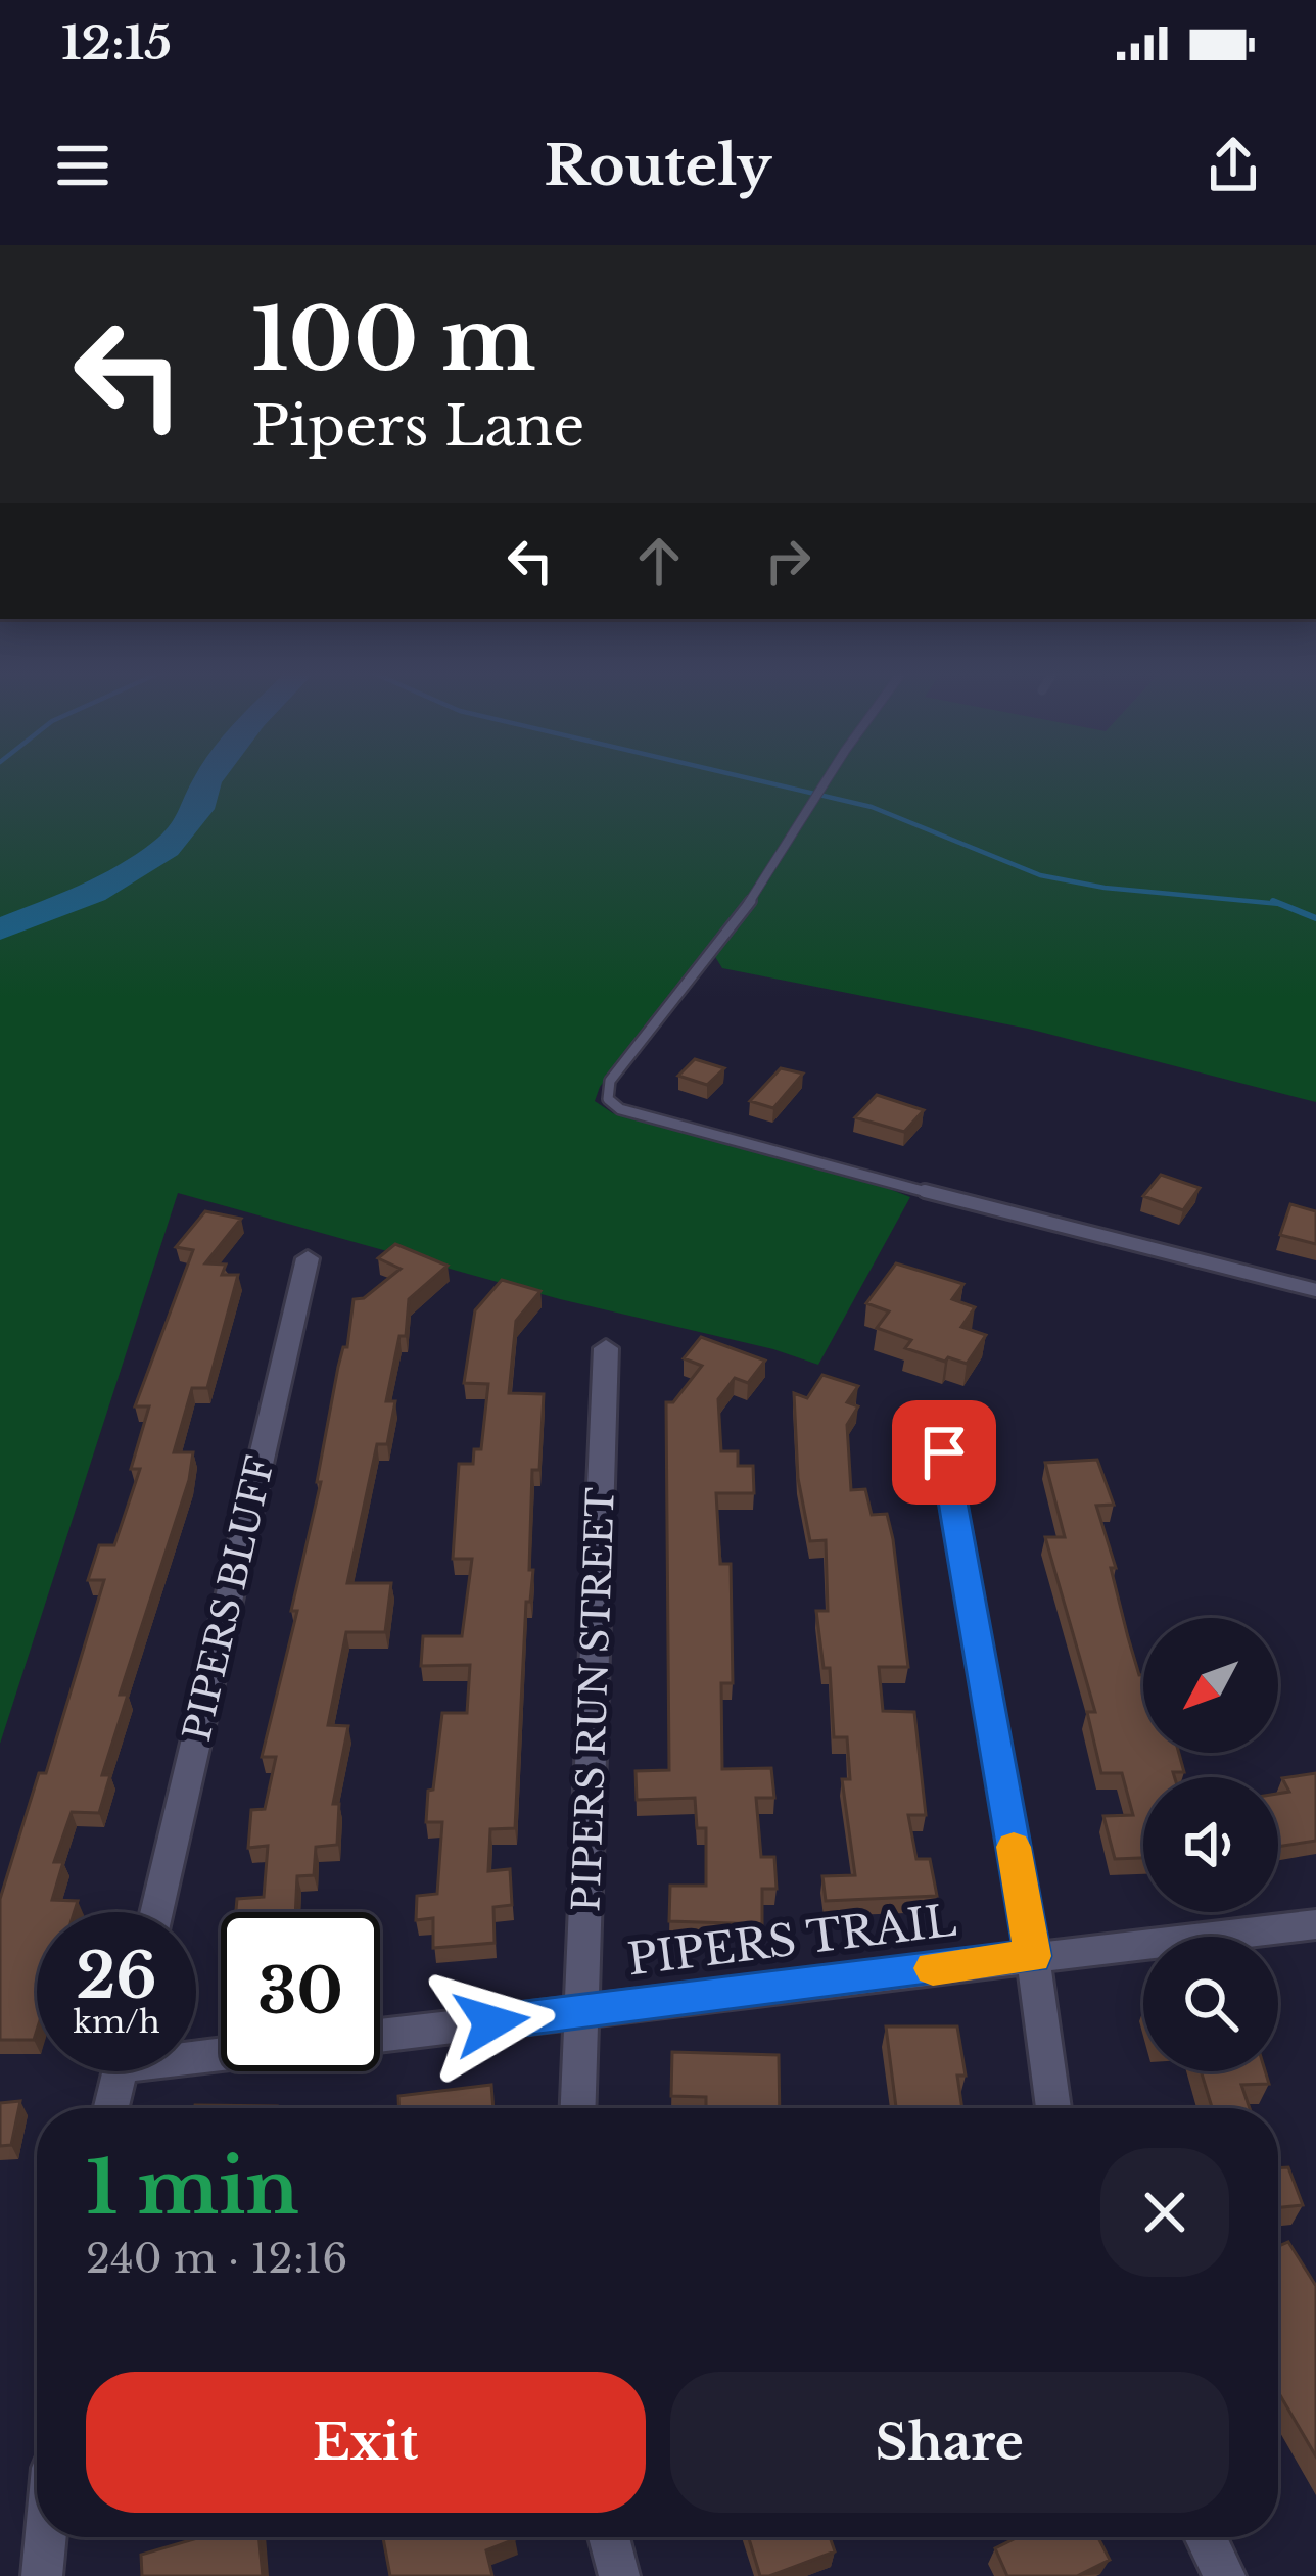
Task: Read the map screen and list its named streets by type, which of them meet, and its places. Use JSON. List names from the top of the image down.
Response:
{
  "streets": {
    "street": ["PIPERS BLUFF", "PIPERS RUN STREET", "PIPERS TRAIL"]
  },
  "crossings": [
    ["PIPERS RUN STREET", "PIPERS TRAIL"]
  ],
  "north": "bottom left",
  "page": {
    "status": "12:15",
    "header": "Routely",
    "turn": ["100 m", "Pipers Lane"],
    "speed": "26 km/h",
    "limit": "30",
    "heading": ["1 min", "240 m · 12:16"],
    "buttons": ["Exit", "Share"]
  }
}
